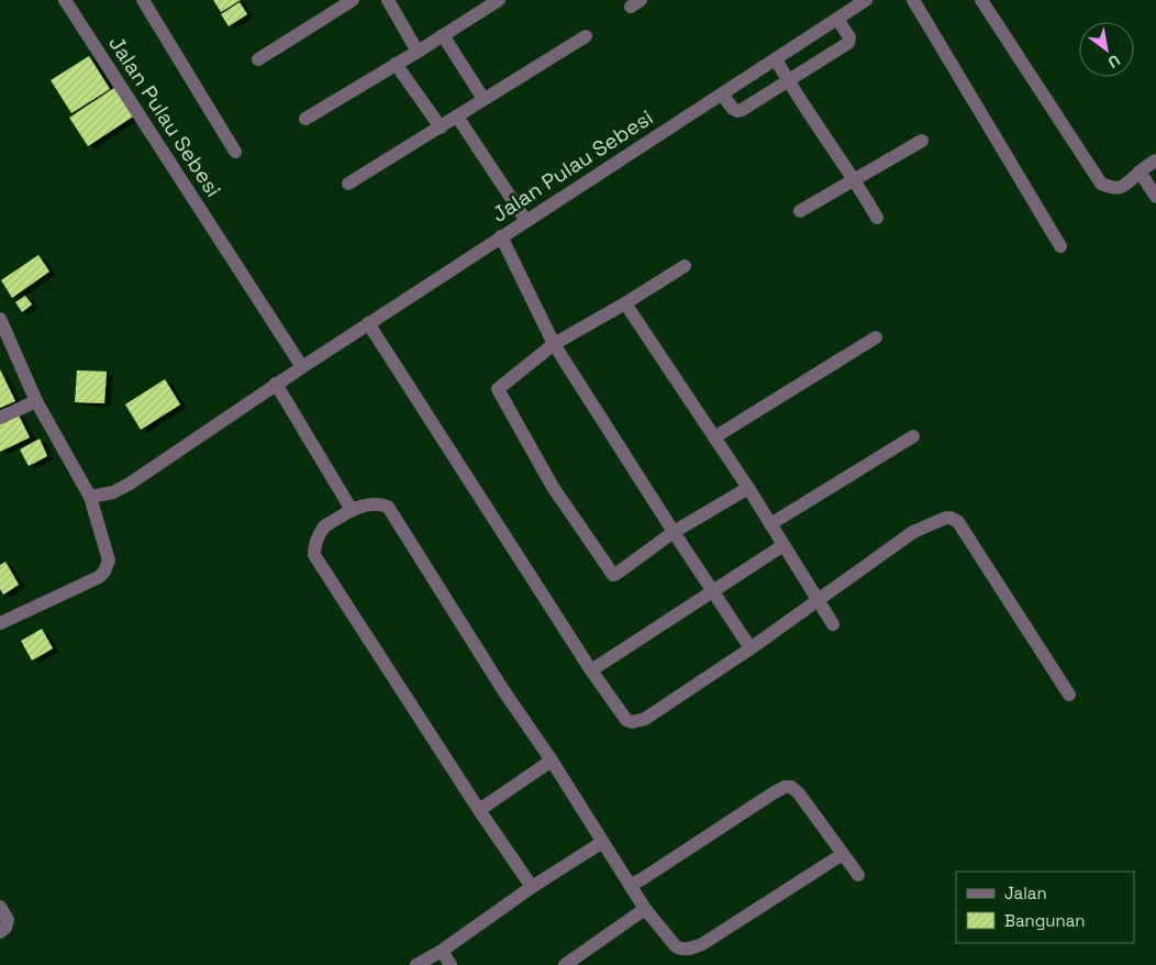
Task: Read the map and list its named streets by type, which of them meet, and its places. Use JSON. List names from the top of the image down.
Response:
{
  "streets": {
    "street": ["Jalan Pulau Sebesi"]
  },
  "legend": ["Jalan", "Bangunan"],
  "north": "bottom right"
}
